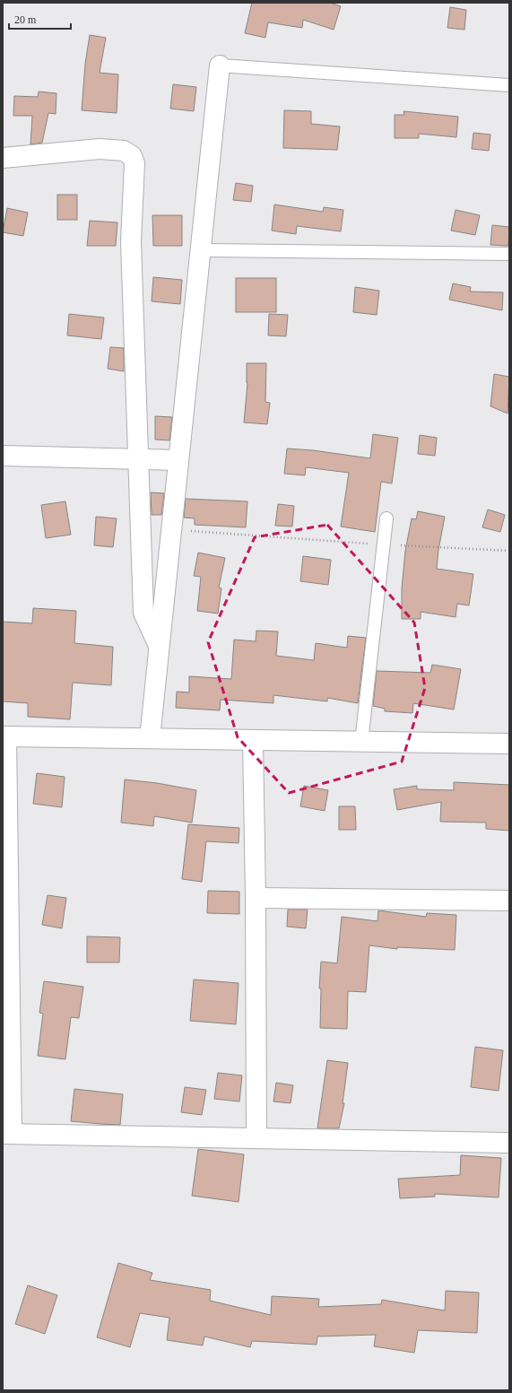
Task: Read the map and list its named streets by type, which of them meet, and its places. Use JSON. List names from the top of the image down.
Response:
{
  "scale_bar": "20 m"
}
